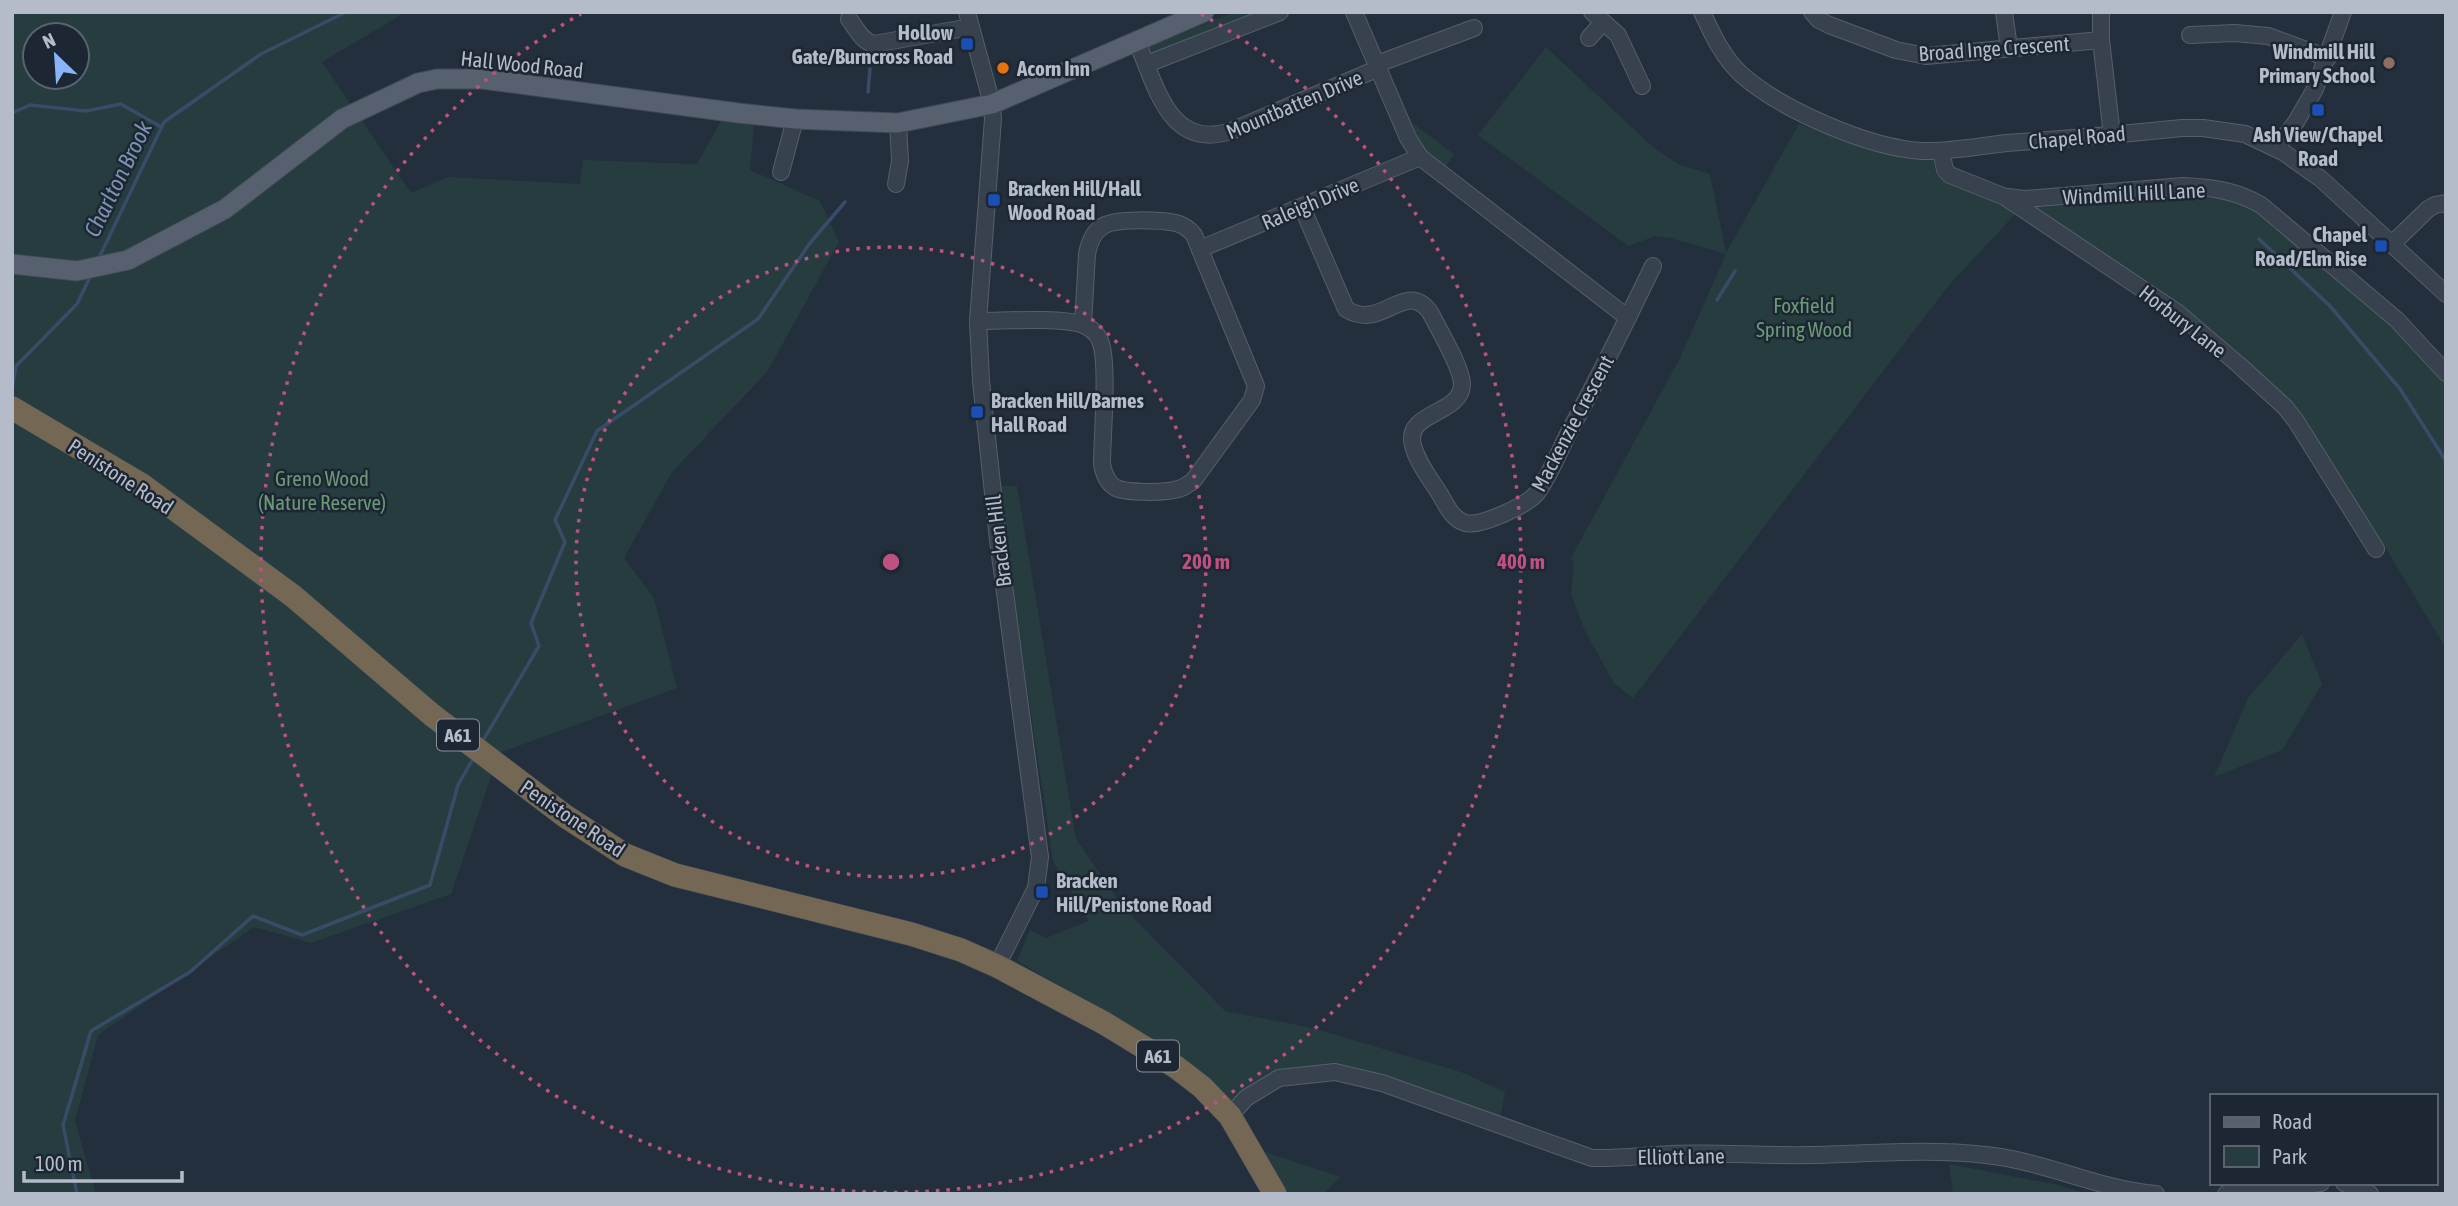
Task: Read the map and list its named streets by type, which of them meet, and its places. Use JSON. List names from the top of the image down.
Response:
{
  "streets": {
    "highway": ["Penistone Road", "A61"],
    "main road": ["Hall Wood Road"],
    "street": [
      "Broad Inge Crescent",
      "Mountbatten Drive",
      "Chapel Road",
      "Windmill Hill Lane",
      "Raleigh Drive",
      "Horbury Lane",
      "Mackenzie Crescent",
      "Bracken Hill",
      "Elliott Lane"
    ]
  },
  "crossings": [
    ["Hall Wood Road", "Mountbatten Drive"],
    ["Hall Wood Road", "Bracken Hill"],
    ["Chapel Road", "Horbury Lane"],
    ["Windmill Hill Lane", "Horbury Lane"],
    ["Raleigh Drive", "Mackenzie Crescent"],
    ["Penistone Road", "Bracken Hill"],
    ["Penistone Road", "Elliott Lane"]
  ],
  "water": ["Charlton Brook"],
  "parks": ["Foxfield Spring Wood", "Greno Wood (Nature Reserve)"],
  "places": {
    "transit": [
      "Hollow Gate/Burncross Road",
      "Ash View/Chapel Road",
      "Bracken Hill/Hall Wood Road",
      "Chapel Road/Elm Rise",
      "Bracken Hill/Barnes Hall Road",
      "Bracken Hill/Penistone Road"
    ],
    "other": ["Windmill Hill Primary School", "Acorn Inn"]
  },
  "legend": ["Road", "Park"],
  "scale_bar": "100 m",
  "north": "top left",
  "rings": ["200 m", "400 m"]
}
